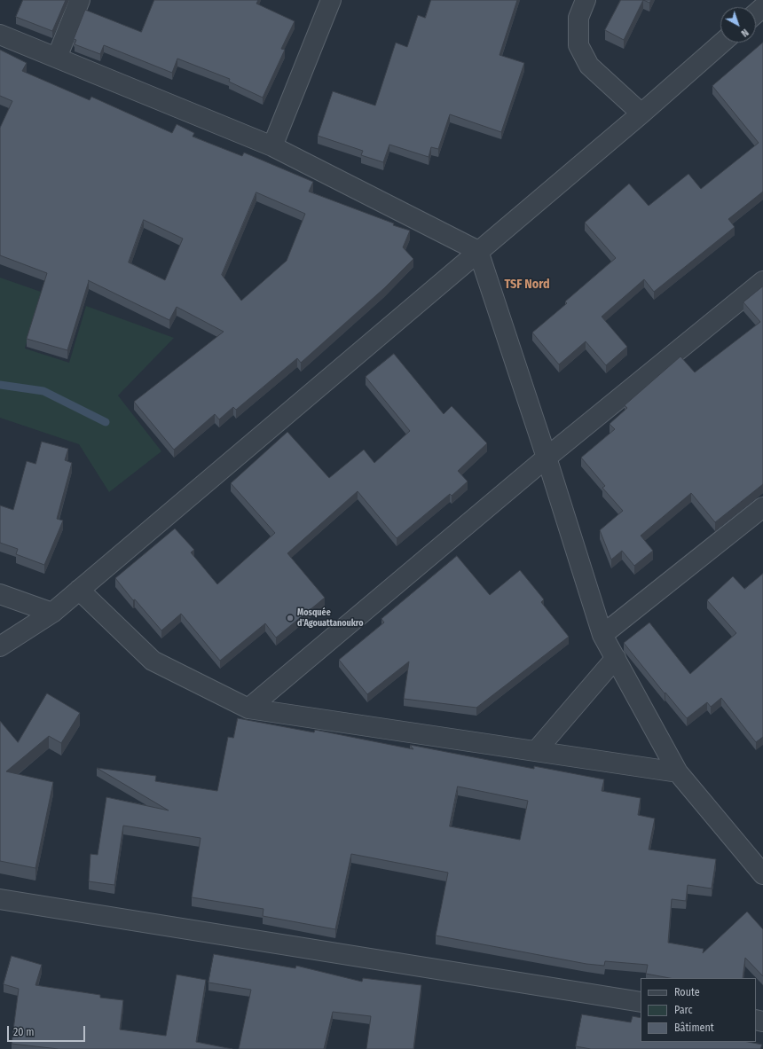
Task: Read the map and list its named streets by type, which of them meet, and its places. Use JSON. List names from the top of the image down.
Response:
{
  "districts": ["TSF Nord"],
  "places": ["Mosquée d'Agouattanoukro"],
  "legend": ["Route", "Parc", "Bâtiment"],
  "scale_bar": "20 m",
  "north": "bottom right"
}
